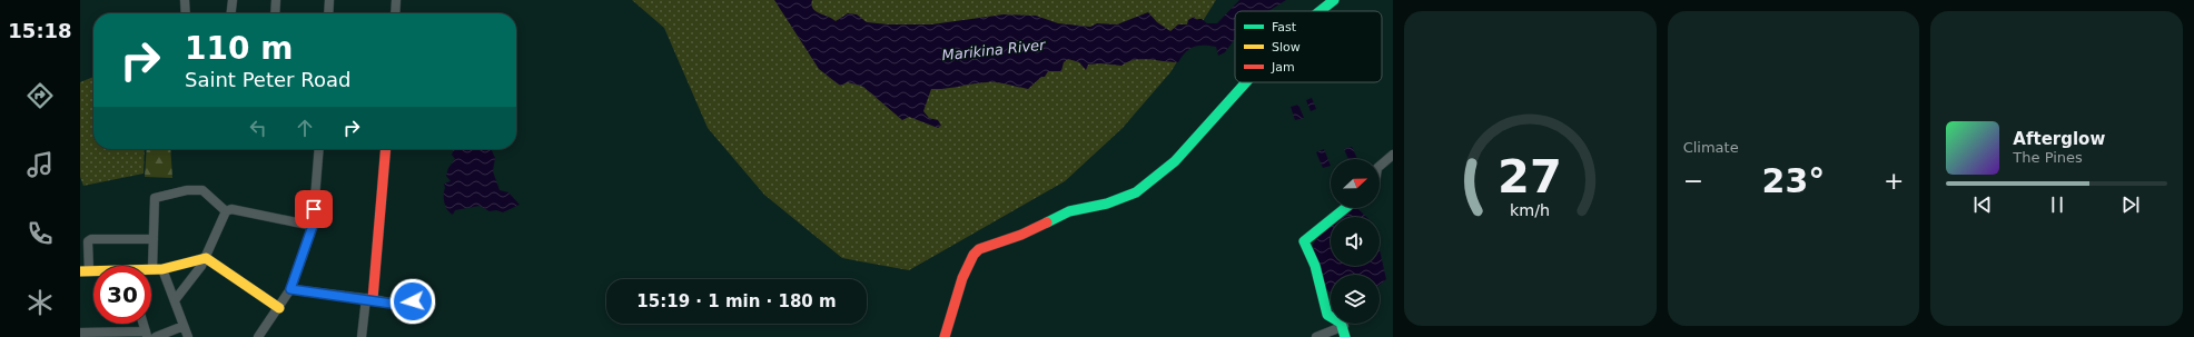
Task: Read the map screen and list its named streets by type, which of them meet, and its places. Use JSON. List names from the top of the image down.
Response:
{
  "water": ["Marikina River"],
  "legend": ["Fast", "Slow", "Jam"],
  "north": "right",
  "page": {
    "tabs": "15:18",
    "tile": "Climate",
    "turn": ["110 m", "Saint Peter Road"],
    "song": ["Afterglow", "The Pines"],
    "heat": ["−", "23°", "+"],
    "limit": "30",
    "trip": "15:19 · 1 min · 180 m",
    "gauge": ["27", "km/h"]
  }
}
